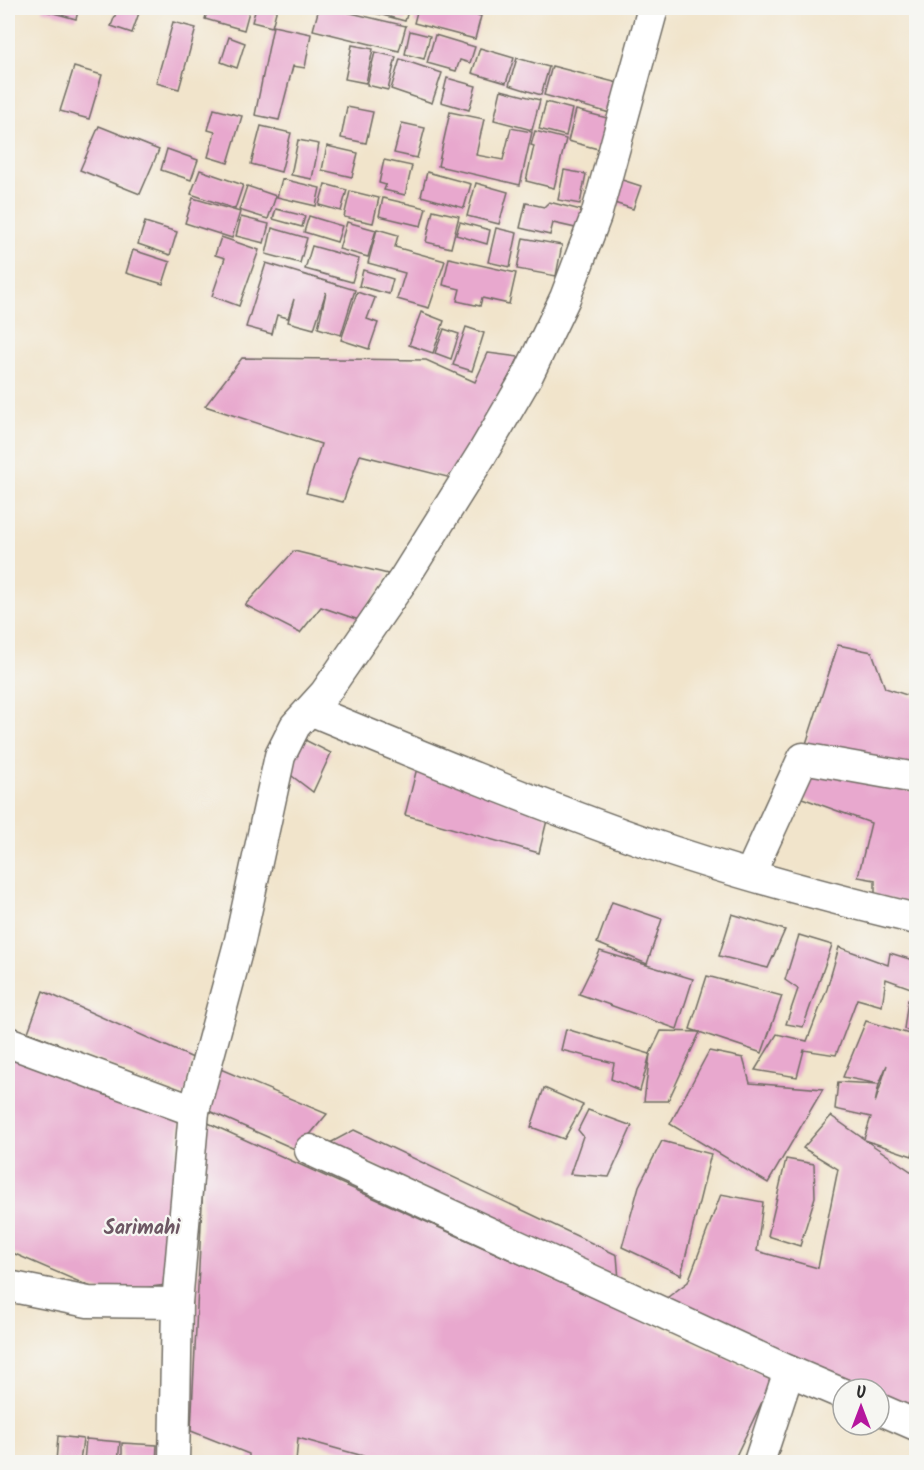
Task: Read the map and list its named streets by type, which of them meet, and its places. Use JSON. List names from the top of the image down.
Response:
{
  "districts": ["Sarimahi"],
  "north": "top"
}
